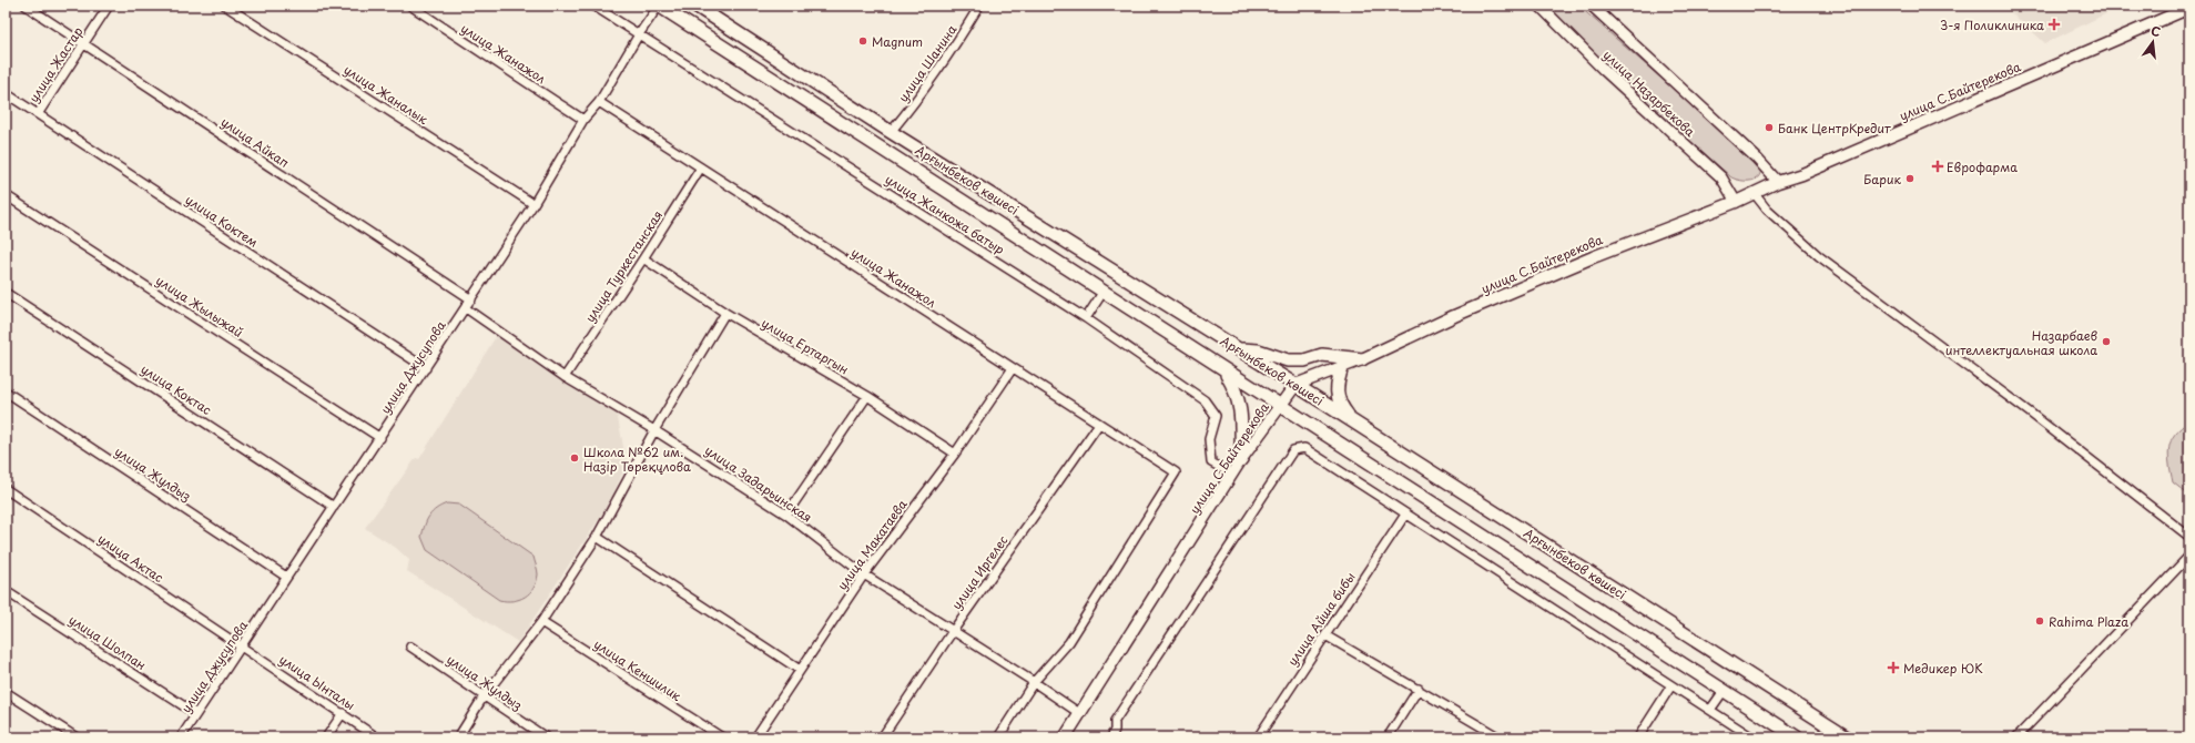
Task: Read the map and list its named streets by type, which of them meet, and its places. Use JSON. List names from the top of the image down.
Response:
{
  "streets": {
    "main road": ["улица С.Байтерекова", "Арғынбеков көшесі"],
    "street": [
      "улица Жанажол",
      "улица Шанина",
      "улица Жастар",
      "улица Назарбекова",
      "улица Жаналык",
      "улица Айкап",
      "улица Жанкожа батыр",
      "улица Коктем",
      "улица Туркестанская",
      "улица Жылыжай",
      "улица Ертаргын",
      "улица Джусупова",
      "улица Коктас",
      "улица Жулдыз",
      "улица Задарьинская",
      "улица Макатаева",
      "улица Актас",
      "улица Иргелес",
      "улица Айша бибы",
      "улица Шолпан",
      "улица Кеншилик",
      "улица Ынталы"
    ]
  },
  "crossings": [
    ["улица Жанажол", "улица Туркестанская"],
    ["улица Жанажол", "улица Джусупова"],
    ["улица Жанажол", "улица Задарьинская"],
    ["улица Жанажол", "улица Макатаева"],
    ["улица Жанажол", "улица Иргелес"],
    ["улица Шанина", "Арғынбеков көшесі"],
    ["улица Жастар", "улица Айкап"],
    ["улица Жастар", "улица Коктем"],
    ["улица С.Байтерекова", "улица Назарбекова"],
    ["улица С.Байтерекова", "Арғынбеков көшесі"],
    ["улица С.Байтерекова", "улица Жанкожа батыр"],
    ["улица С.Байтерекова", "улица Задарьинская"],
    ["улица Жаналык", "улица Джусупова"],
    ["улица Айкап", "улица Джусупова"],
    ["Арғынбеков көшесі", "улица Джусупова"],
    ["улица Жанкожа батыр", "улица Джусупова"],
    ["улица Коктем", "улица Джусупова"],
    ["улица Туркестанская", "улица Ертаргын"],
    ["улица Туркестанская", "улица Задарьинская"],
    ["улица Жылыжай", "улица Джусупова"],
    ["улица Ертаргын", "улица Макатаева"],
    ["улица Джусупова", "улица Коктас"],
    ["улица Джусупова", "улица Жулдыз"],
    ["улица Джусупова", "улица Задарьинская"],
    ["улица Джусупова", "улица Актас"],
    ["улица Джусупова", "улица Шолпан"],
    ["улица Джусупова", "улица Ынталы"],
    ["улица Задарьинская", "улица Макатаева"],
    ["улица Задарьинская", "улица Иргелес"],
    ["улица Актас", "улица Ынталы"]
  ],
  "places": {
    "health": ["3-я Поликлиника", "Еврофарма", "Медикер ЮK"],
    "other": [
      "Magnum",
      "Банк ЦентрКредит",
      "Барик",
      "Назарбаев интеллектуальная школа",
      "Школа №62 им. Назір Төреқұлова",
      "Rahima Plaza"
    ]
  },
  "north": "top"
}
